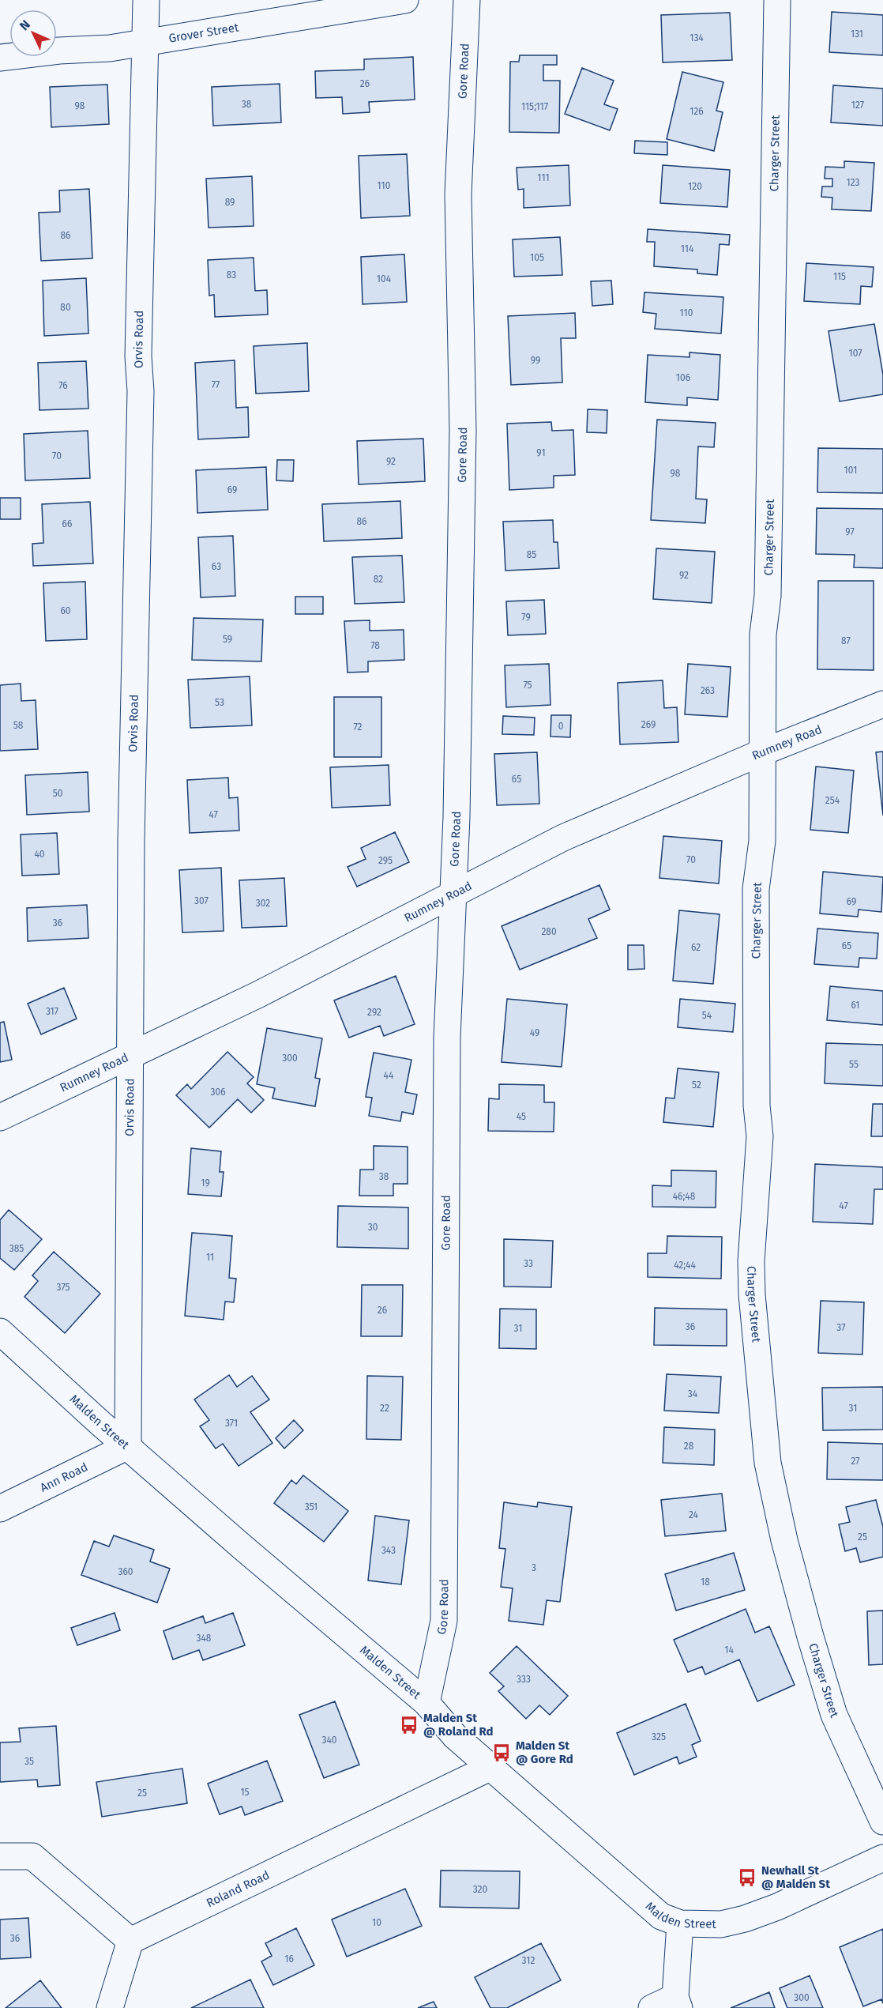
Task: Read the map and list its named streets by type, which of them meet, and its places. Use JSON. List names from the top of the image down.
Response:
{
  "streets": {
    "street": [
      "Grover Street",
      "Gore Road",
      "Charger Street",
      "Orvis Road",
      "Rumney Road",
      "Malden Street",
      "Ann Road",
      "Roland Road"
    ]
  },
  "crossings": [
    ["Grover Street", "Orvis Road"],
    ["Gore Road", "Rumney Road"],
    ["Gore Road", "Malden Street"],
    ["Charger Street", "Rumney Road"],
    ["Orvis Road", "Rumney Road"],
    ["Orvis Road", "Malden Street"],
    ["Orvis Road", "Ann Road"],
    ["Malden Street", "Ann Road"],
    ["Malden Street", "Roland Road"]
  ],
  "places": {
    "bus stop": ["Malden St @ Roland Rd", "Malden St @ Gore Rd", "Newhall St @ Malden St"]
  },
  "house_numbers": [
    "131",
    "134",
    "26",
    "38",
    "127",
    "98",
    "115;117",
    "126",
    "111",
    "123",
    "110",
    "120",
    "89",
    "86",
    "114",
    "105",
    "83",
    "115",
    "104",
    "80",
    "110",
    "107",
    "99",
    "106",
    "77",
    "76",
    "91",
    "70",
    "92",
    "101",
    "98",
    "69",
    "86",
    "66",
    "97",
    "85",
    "63",
    "92",
    "82",
    "60",
    "79",
    "59",
    "87",
    "78",
    "75",
    "263",
    "53",
    "269",
    "58",
    "0",
    "72",
    "65",
    "50",
    "254",
    "47",
    "40",
    "70",
    "295",
    "307",
    "69",
    "302",
    "36",
    "280",
    "65",
    "62",
    "61",
    "317",
    "292",
    "54",
    "49",
    "300",
    "55",
    "44",
    "52",
    "306",
    "45",
    "38",
    "19",
    "46;48",
    "47",
    "30",
    "385",
    "11",
    "33",
    "42;44",
    "375",
    "26",
    "36",
    "37",
    "31",
    "34",
    "22",
    "31",
    "371",
    "28",
    "27",
    "351",
    "24",
    "25",
    "343",
    "3",
    "360",
    "18",
    "348",
    "14",
    "333",
    "325",
    "340",
    "35",
    "15",
    "25",
    "320",
    "10",
    "36",
    "16",
    "312",
    "300"
  ],
  "north": "top left"
}
